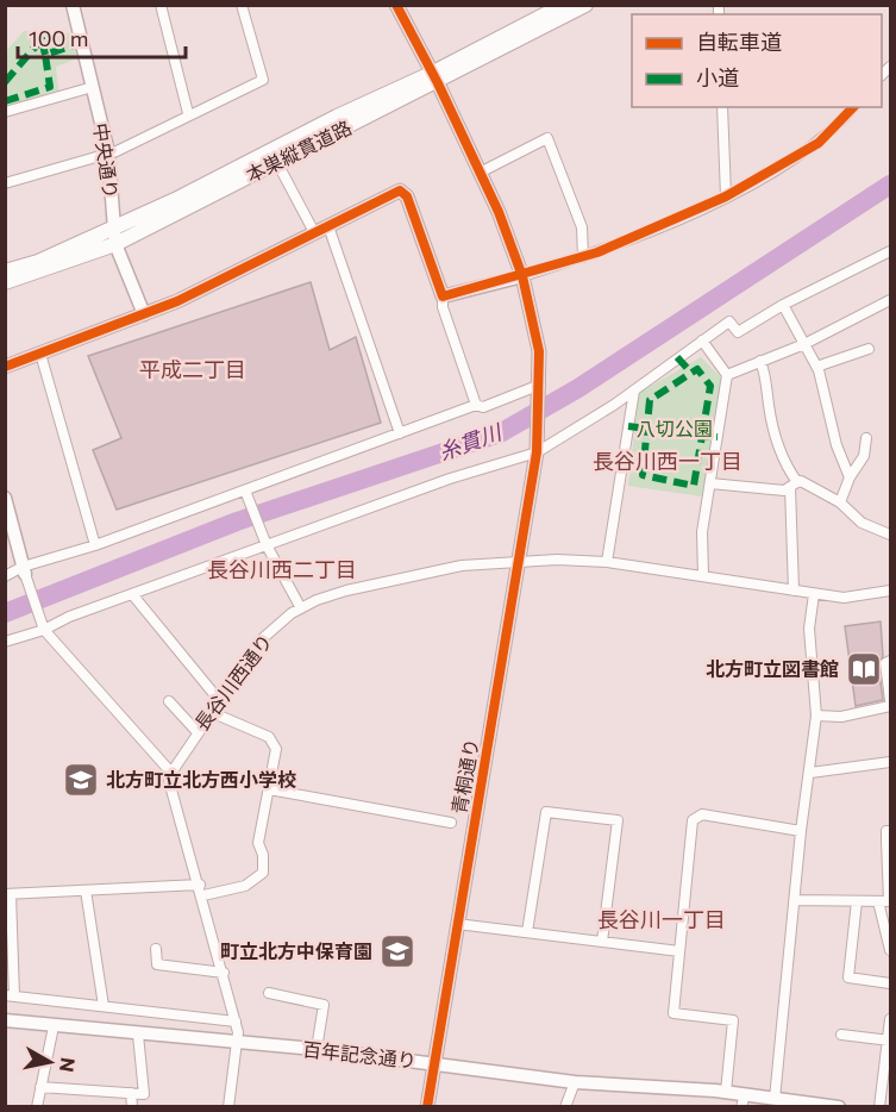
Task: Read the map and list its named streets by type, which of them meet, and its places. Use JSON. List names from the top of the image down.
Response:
{
  "streets": {
    "main road": ["本巣縦貫道路"],
    "street": [
      "中央通り",
      "長谷川西通り",
      "青桐通り",
      "百年記念通り"
    ]
  },
  "crossings": [
    ["本巣縦貫道路", "中央通り"],
    ["本巣縦貫道路", "青桐通り"],
    ["長谷川西通り", "青桐通り"],
    ["青桐通り", "百年記念通り"]
  ],
  "districts": [
    "平成二丁目",
    "長谷川西一丁目",
    "長谷川西二丁目",
    "長谷川一丁目"
  ],
  "water": ["糸貫川"],
  "parks": ["八切公園"],
  "places": {
    "library": ["北方町立図書館"],
    "school or university": ["北方町立北方西小学校", "町立北方中保育園"]
  },
  "legend": ["自転車道", "小道"],
  "scale_bar": "100 m",
  "north": "right"
}
